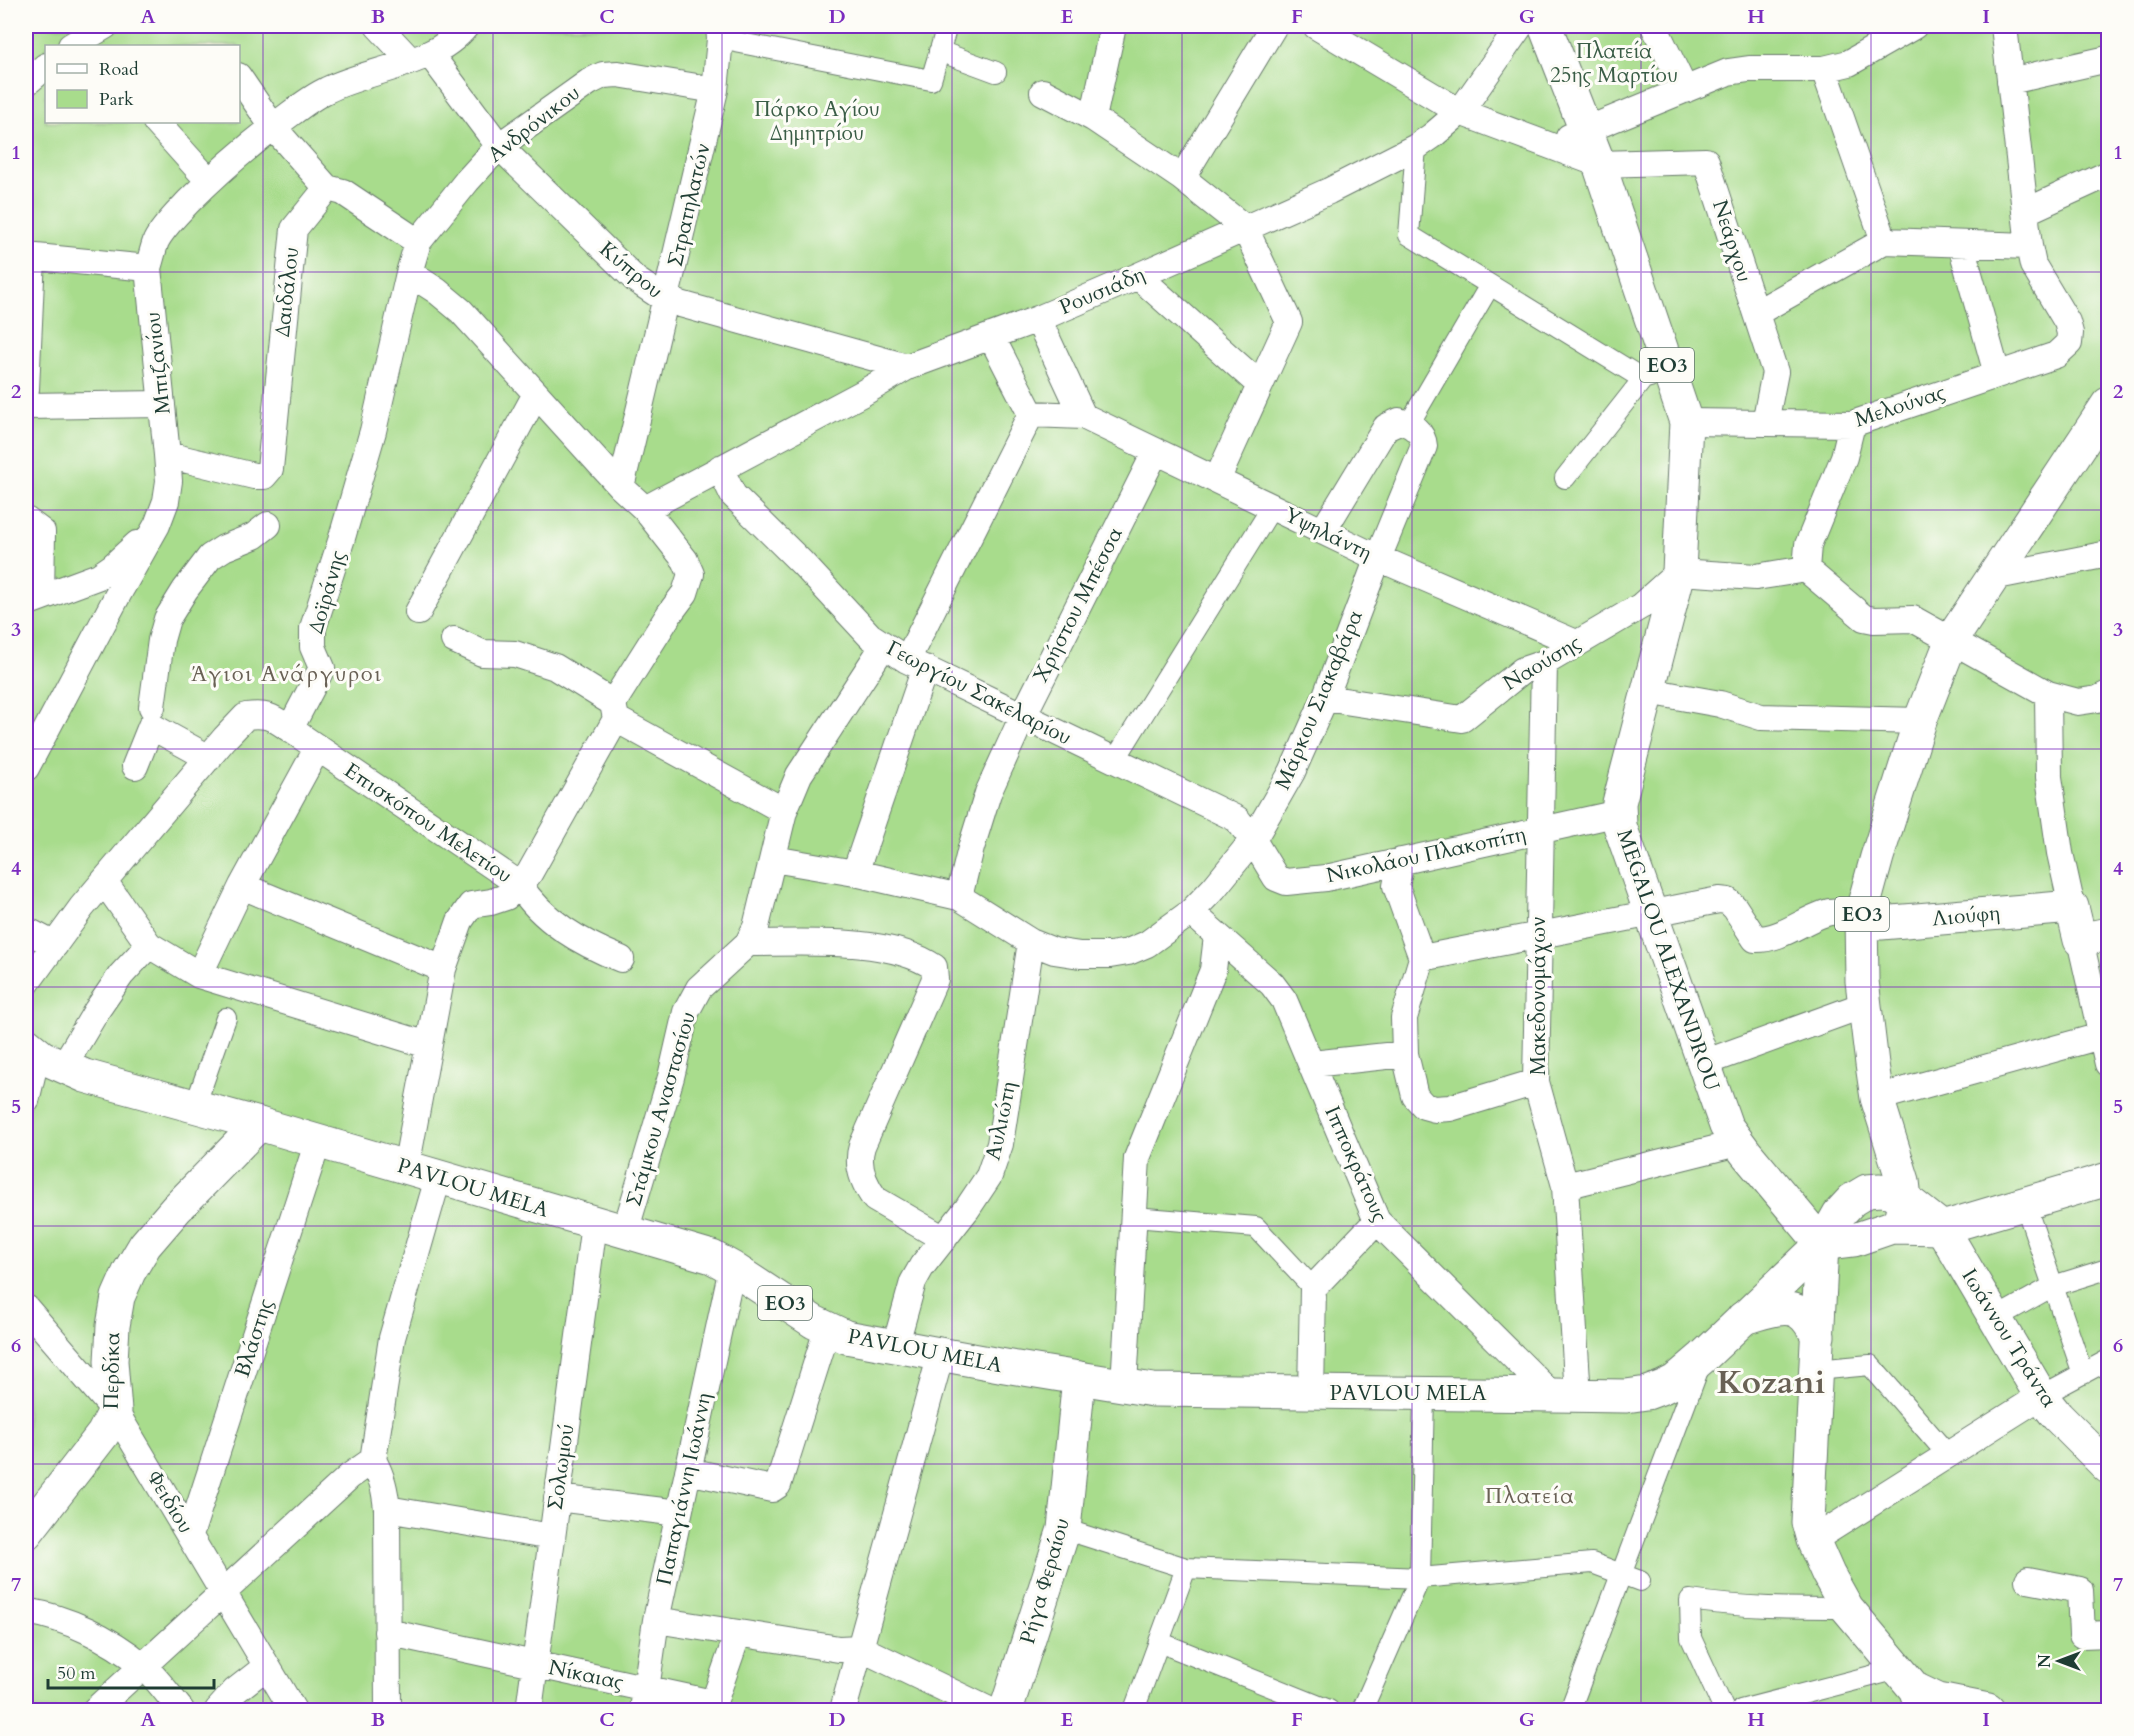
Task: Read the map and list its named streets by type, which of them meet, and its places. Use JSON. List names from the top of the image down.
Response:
{
  "streets": {
    "main road": [
      "ΕΟ3",
      "Λιούφη",
      "MEGALOU ALEXANDROU",
      "PAVLOU MELA",
      "Ιωάννου Τράντα",
      "Περδίκα",
      "Ρήγα Φεραίου"
    ],
    "street": [
      "Ανδρόνικου",
      "Στρατηλατών",
      "Νεάρχου",
      "Κύπρου",
      "Ρουσιάδη",
      "Δαιδάλου",
      "Μπιζανίου",
      "Μελούνας",
      "Υψηλάντη",
      "Δοϊράνης",
      "Χρήστου Μπέσσα",
      "Ναούσης",
      "Γεωργίου Σακελαρίου",
      "Μάρκου Σιακαβάρα",
      "Επισκόπου Μελετίου",
      "Νικολάου Πλακοπίτη",
      "Μακεδονομάχων",
      "Στάμκου Αναστασίου",
      "Αυλιώτη",
      "Ιπποκράτους",
      "Βλάστης",
      "Σολωμού",
      "Παπαγιάννη Ιωάννη",
      "Φειδίου",
      "Νίκαιας"
    ]
  },
  "crossings": [
    ["Ανδρόνικου", "Στρατηλατών"],
    ["Ανδρόνικου", "Κύπρου"],
    ["Ανδρόνικου", "Δοϊράνης"],
    ["Στρατηλατών", "Κύπρου"],
    ["Νεάρχου", "Μελούνας"],
    ["Νεάρχου", "MEGALOU ALEXANDROU"],
    ["Κύπρου", "Ρουσιάδη"],
    ["Κύπρου", "Μπιζανίου"],
    ["Ρουσιάδη", "Γεωργίου Σακελαρίου"],
    ["Δαιδάλου", "Μπιζανίου"],
    ["ΕΟ3", "Λιούφη"],
    ["Μελούνας", "MEGALOU ALEXANDROU"],
    ["Υψηλάντη", "Χρήστου Μπέσσα"],
    ["Υψηλάντη", "Ναούσης"],
    ["Υψηλάντη", "Μάρκου Σιακαβάρα"],
    ["Δοϊράνης", "Επισκόπου Μελετίου"],
    ["Χρήστου Μπέσσα", "Γεωργίου Σακελαρίου"],
    ["Χρήστου Μπέσσα", "Μάρκου Σιακαβάρα"],
    ["Ναούσης", "Μάρκου Σιακαβάρα"],
    ["Ναούσης", "MEGALOU ALEXANDROU"],
    ["Ναούσης", "Μακεδονομάχων"],
    ["Γεωργίου Σακελαρίου", "Μάρκου Σιακαβάρα"],
    ["Γεωργίου Σακελαρίου", "Νικολάου Πλακοπίτη"],
    ["Γεωργίου Σακελαρίου", "Στάμκου Αναστασίου"],
    ["Μάρκου Σιακαβάρα", "Νικολάου Πλακοπίτη"],
    ["Μάρκου Σιακαβάρα", "Στάμκου Αναστασίου"],
    ["Μάρκου Σιακαβάρα", "Αυλιώτη"],
    ["Μάρκου Σιακαβάρα", "Ιπποκράτους"],
    ["Νικολάου Πλακοπίτη", "MEGALOU ALEXANDROU"],
    ["Νικολάου Πλακοπίτη", "Μακεδονομάχων"],
    ["MEGALOU ALEXANDROU", "PAVLOU MELA"],
    ["Μακεδονομάχων", "Ιπποκράτους"],
    ["Μακεδονομάχων", "PAVLOU MELA"],
    ["Στάμκου Αναστασίου", "PAVLOU MELA"],
    ["Αυλιώτη", "PAVLOU MELA"],
    ["Ιπποκράτους", "PAVLOU MELA"],
    ["PAVLOU MELA", "Βλάστης"],
    ["PAVLOU MELA", "Περδίκα"],
    ["PAVLOU MELA", "Σολωμού"],
    ["PAVLOU MELA", "Παπαγιάννη Ιωάννη"],
    ["PAVLOU MELA", "Ρήγα Φεραίου"],
    ["Βλάστης", "Φειδίου"],
    ["Περδίκα", "Φειδίου"],
    ["Σολωμού", "Νίκαιας"],
    ["Παπαγιάννη Ιωάννη", "Νίκαιας"]
  ],
  "districts": ["Άγιοι Ανάργυροι", "Kozani", "Πλατεία"],
  "parks": ["Πλατεία 25ης Μαρτίου", "Πάρκο Αγίου Δημητρίου"],
  "legend": ["Road", "Park"],
  "scale_bar": "50 m",
  "north": "left",
  "grid": {
    "columns": [
      "A",
      "B",
      "C",
      "D",
      "E",
      "F",
      "G",
      "H",
      "I"
    ],
    "rows": [
      "1",
      "2",
      "3",
      "4",
      "5",
      "6",
      "7"
    ]
  }
}
